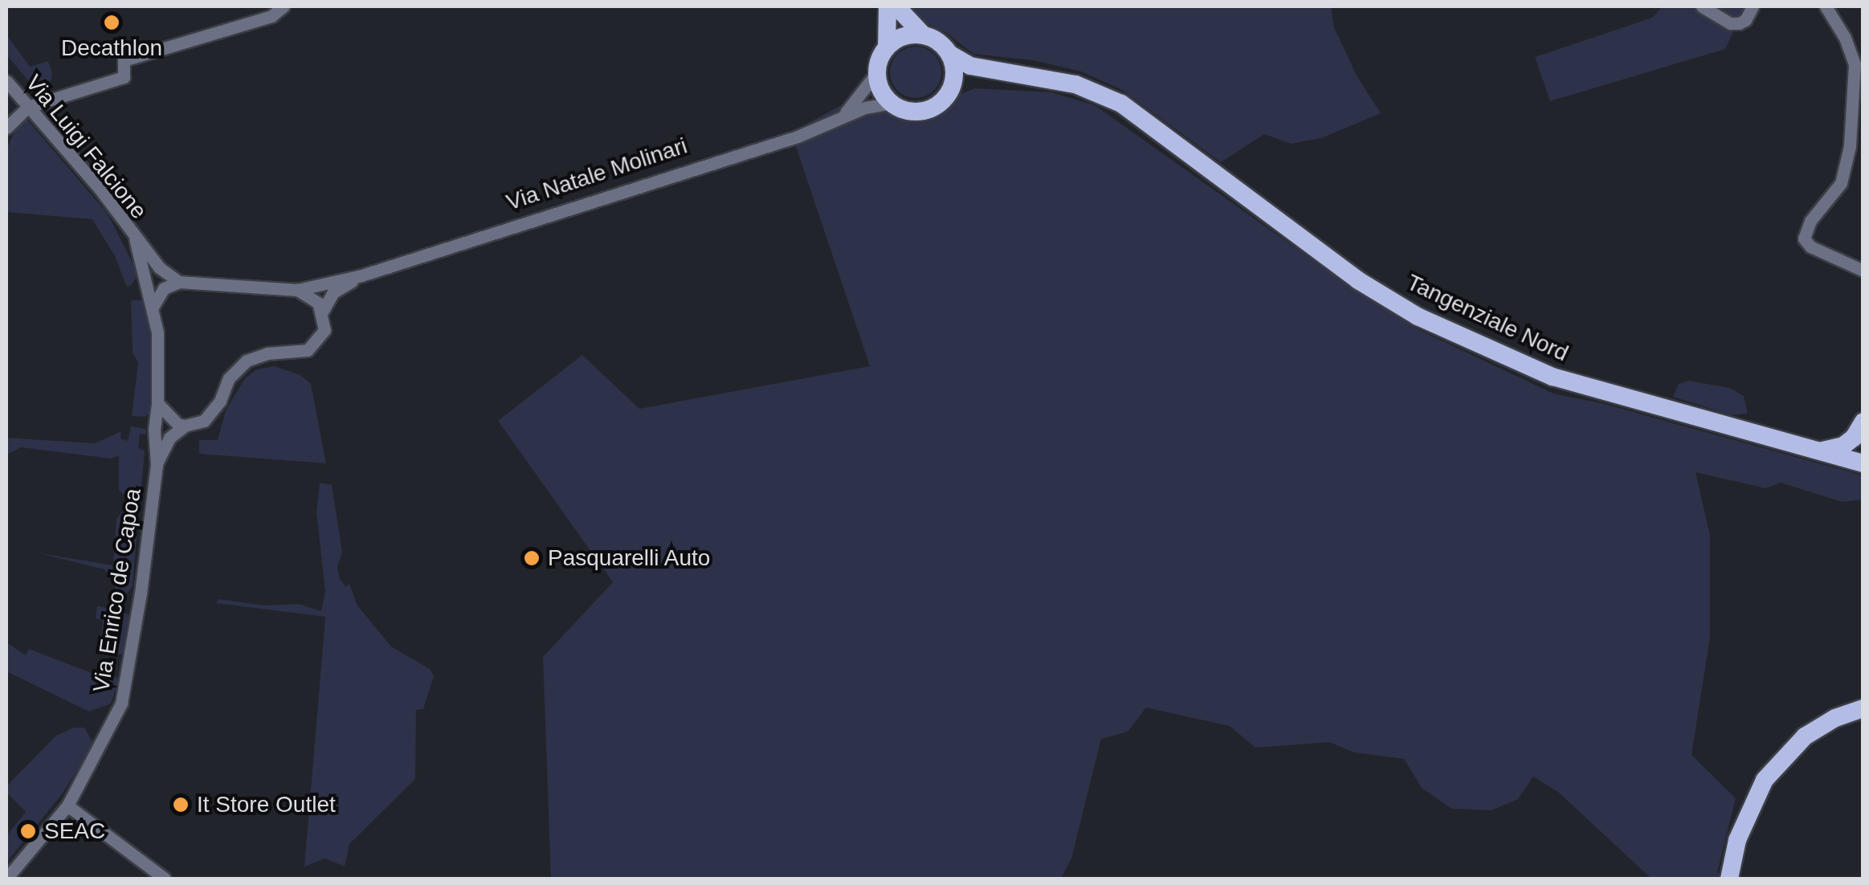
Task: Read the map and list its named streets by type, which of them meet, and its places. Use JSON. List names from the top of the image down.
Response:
{
  "streets": {
    "main road": ["Tangenziale Nord"],
    "street": ["Via Luigi Falcione", "Via Natale Molinari", "Via Enrico de Capoa"]
  },
  "crossings": [
    ["Via Luigi Falcione", "Via Natale Molinari"],
    ["Via Luigi Falcione", "Via Enrico de Capoa"],
    ["Via Natale Molinari", "Tangenziale Nord"],
    ["Via Natale Molinari", "Via Enrico de Capoa"]
  ],
  "places": [
    "Decathlon",
    "Pasquarelli Auto",
    "It Store Outlet",
    "SEAC"
  ]
}
